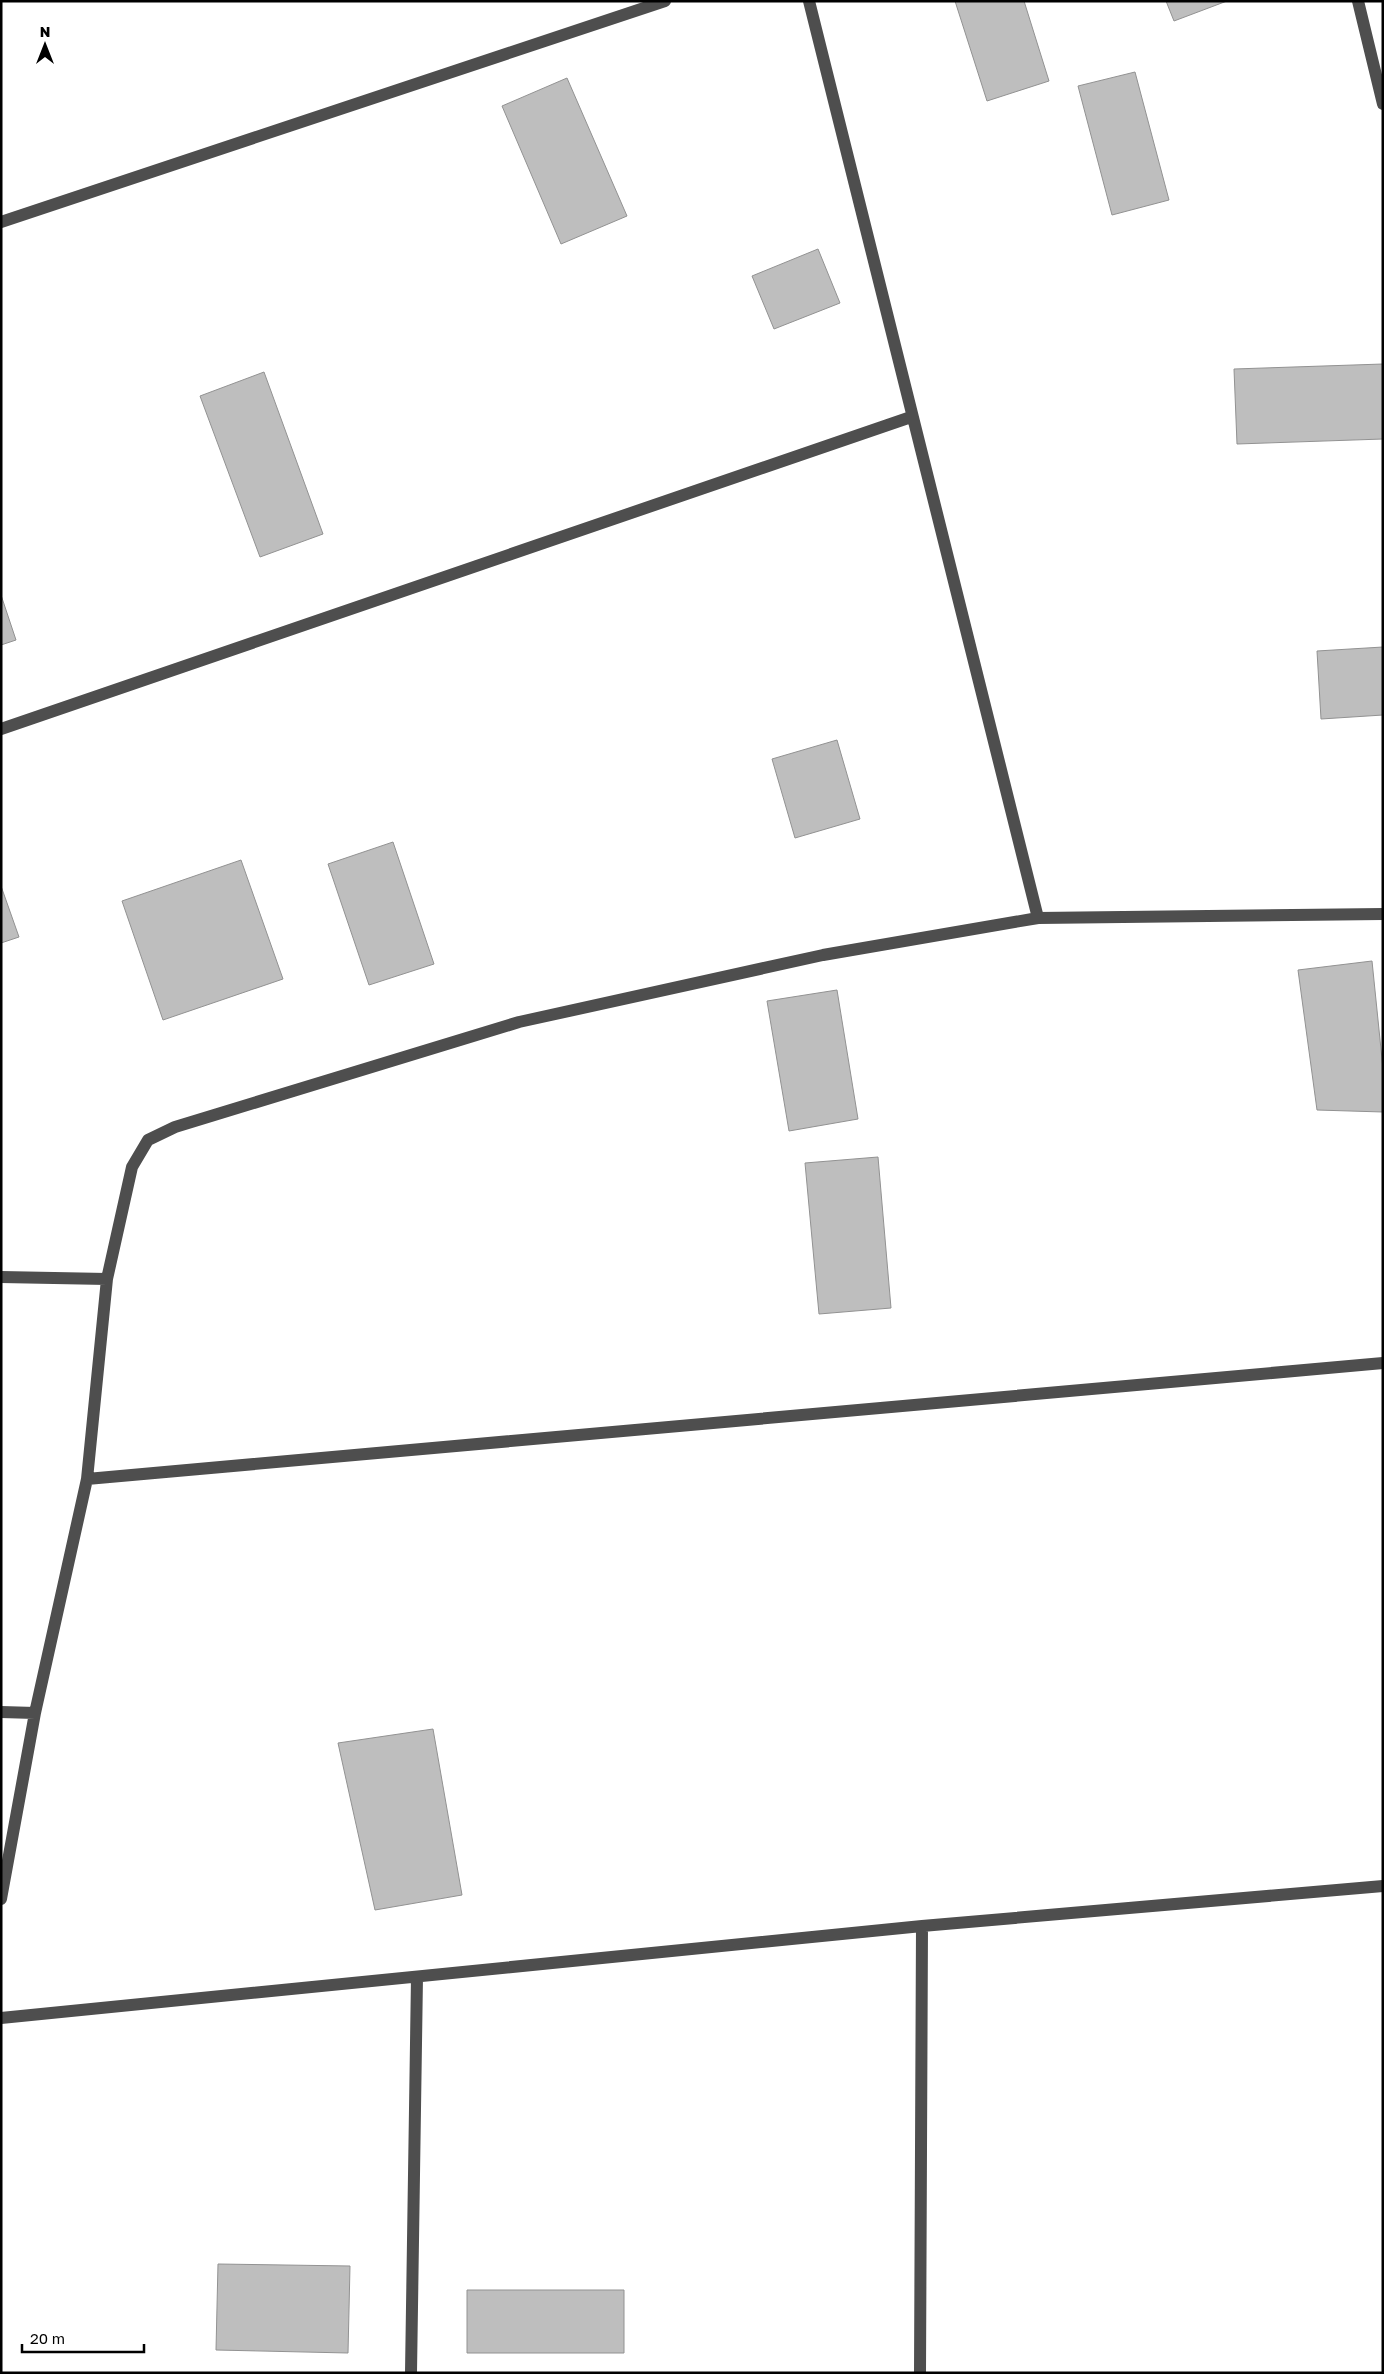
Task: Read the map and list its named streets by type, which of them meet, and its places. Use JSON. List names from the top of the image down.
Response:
{
  "scale_bar": "20 m",
  "north": "top"
}
